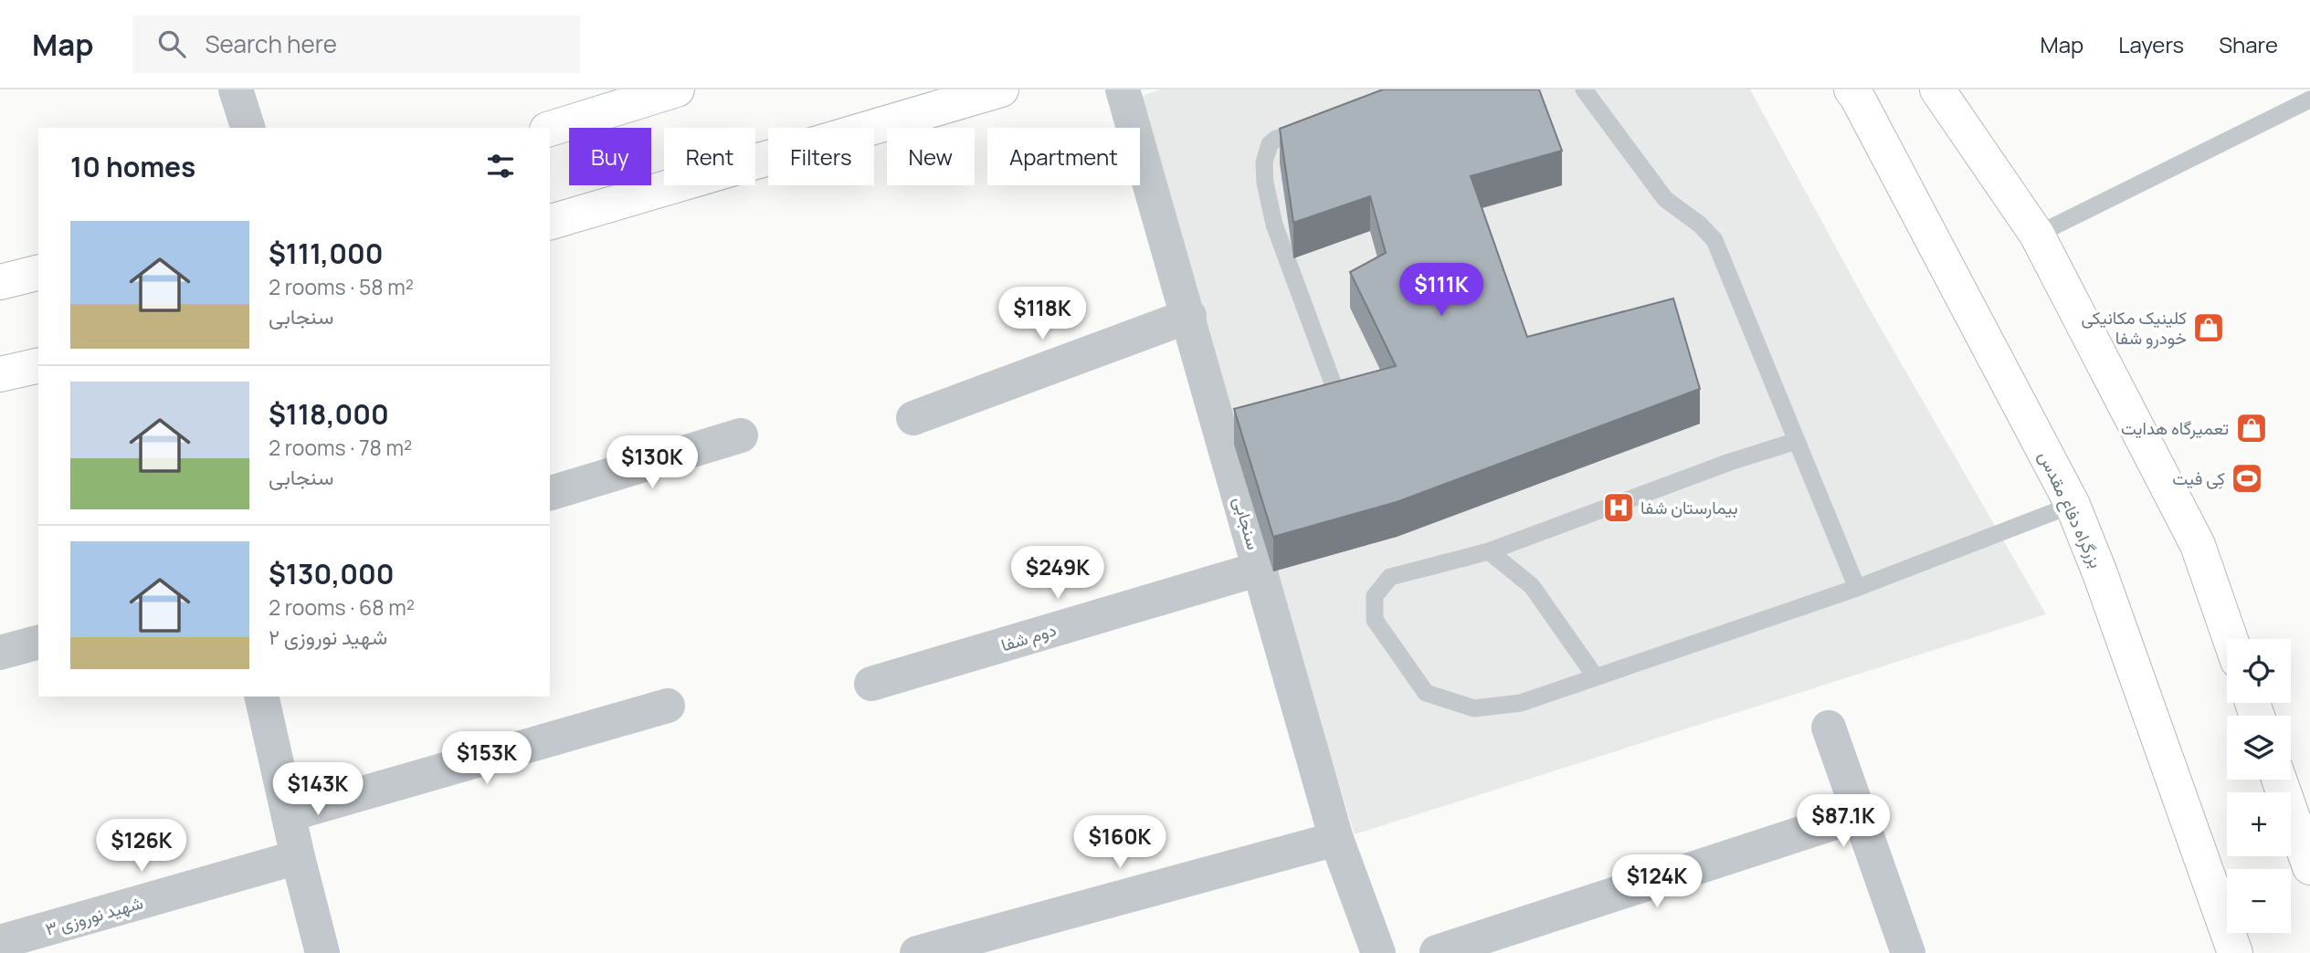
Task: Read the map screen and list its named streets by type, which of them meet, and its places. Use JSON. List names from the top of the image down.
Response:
{
  "streets": {
    "main road": ["بزرگراه دفاع مقدس"],
    "street": ["سنجابی", "دوم شفا", "شهید نوروزی ۳"]
  },
  "crossings": [
    ["سنجابی", "دوم شفا"]
  ],
  "places": {
    "shop": ["کلینیک مکانیکی خودرو شفا", "تعمیرگاه هدایت"],
    "sports": ["کِی فیت"],
    "hospital": ["بیمارستان شفا"]
  },
  "page": {
    "header": "Map",
    "search": "Search here",
    "nav": ["Map", "Layers", "Share"],
    "chip": [
      "Buy",
      "Rent",
      "Filters",
      "New",
      "Apartment"
    ],
    "heading": "10 homes",
    "list": [
      {
        "name": "$111,000",
        "note": "2 rooms · 58 m² · سنجابی"
      },
      {
        "name": "$118,000",
        "note": "2 rooms · 78 m² · سنجابی"
      },
      {
        "name": "$130,000",
        "note": "2 rooms · 68 m² · شهید نوروزی ۲"
      }
    ],
    "price": [
      "$111K",
      "$118K",
      "$130K",
      "$249K",
      "$153K",
      "$143K",
      "$87.1K",
      "$160K",
      "$126K",
      "$124K"
    ],
    "map_buttons": ["+", "−"]
  }
}
